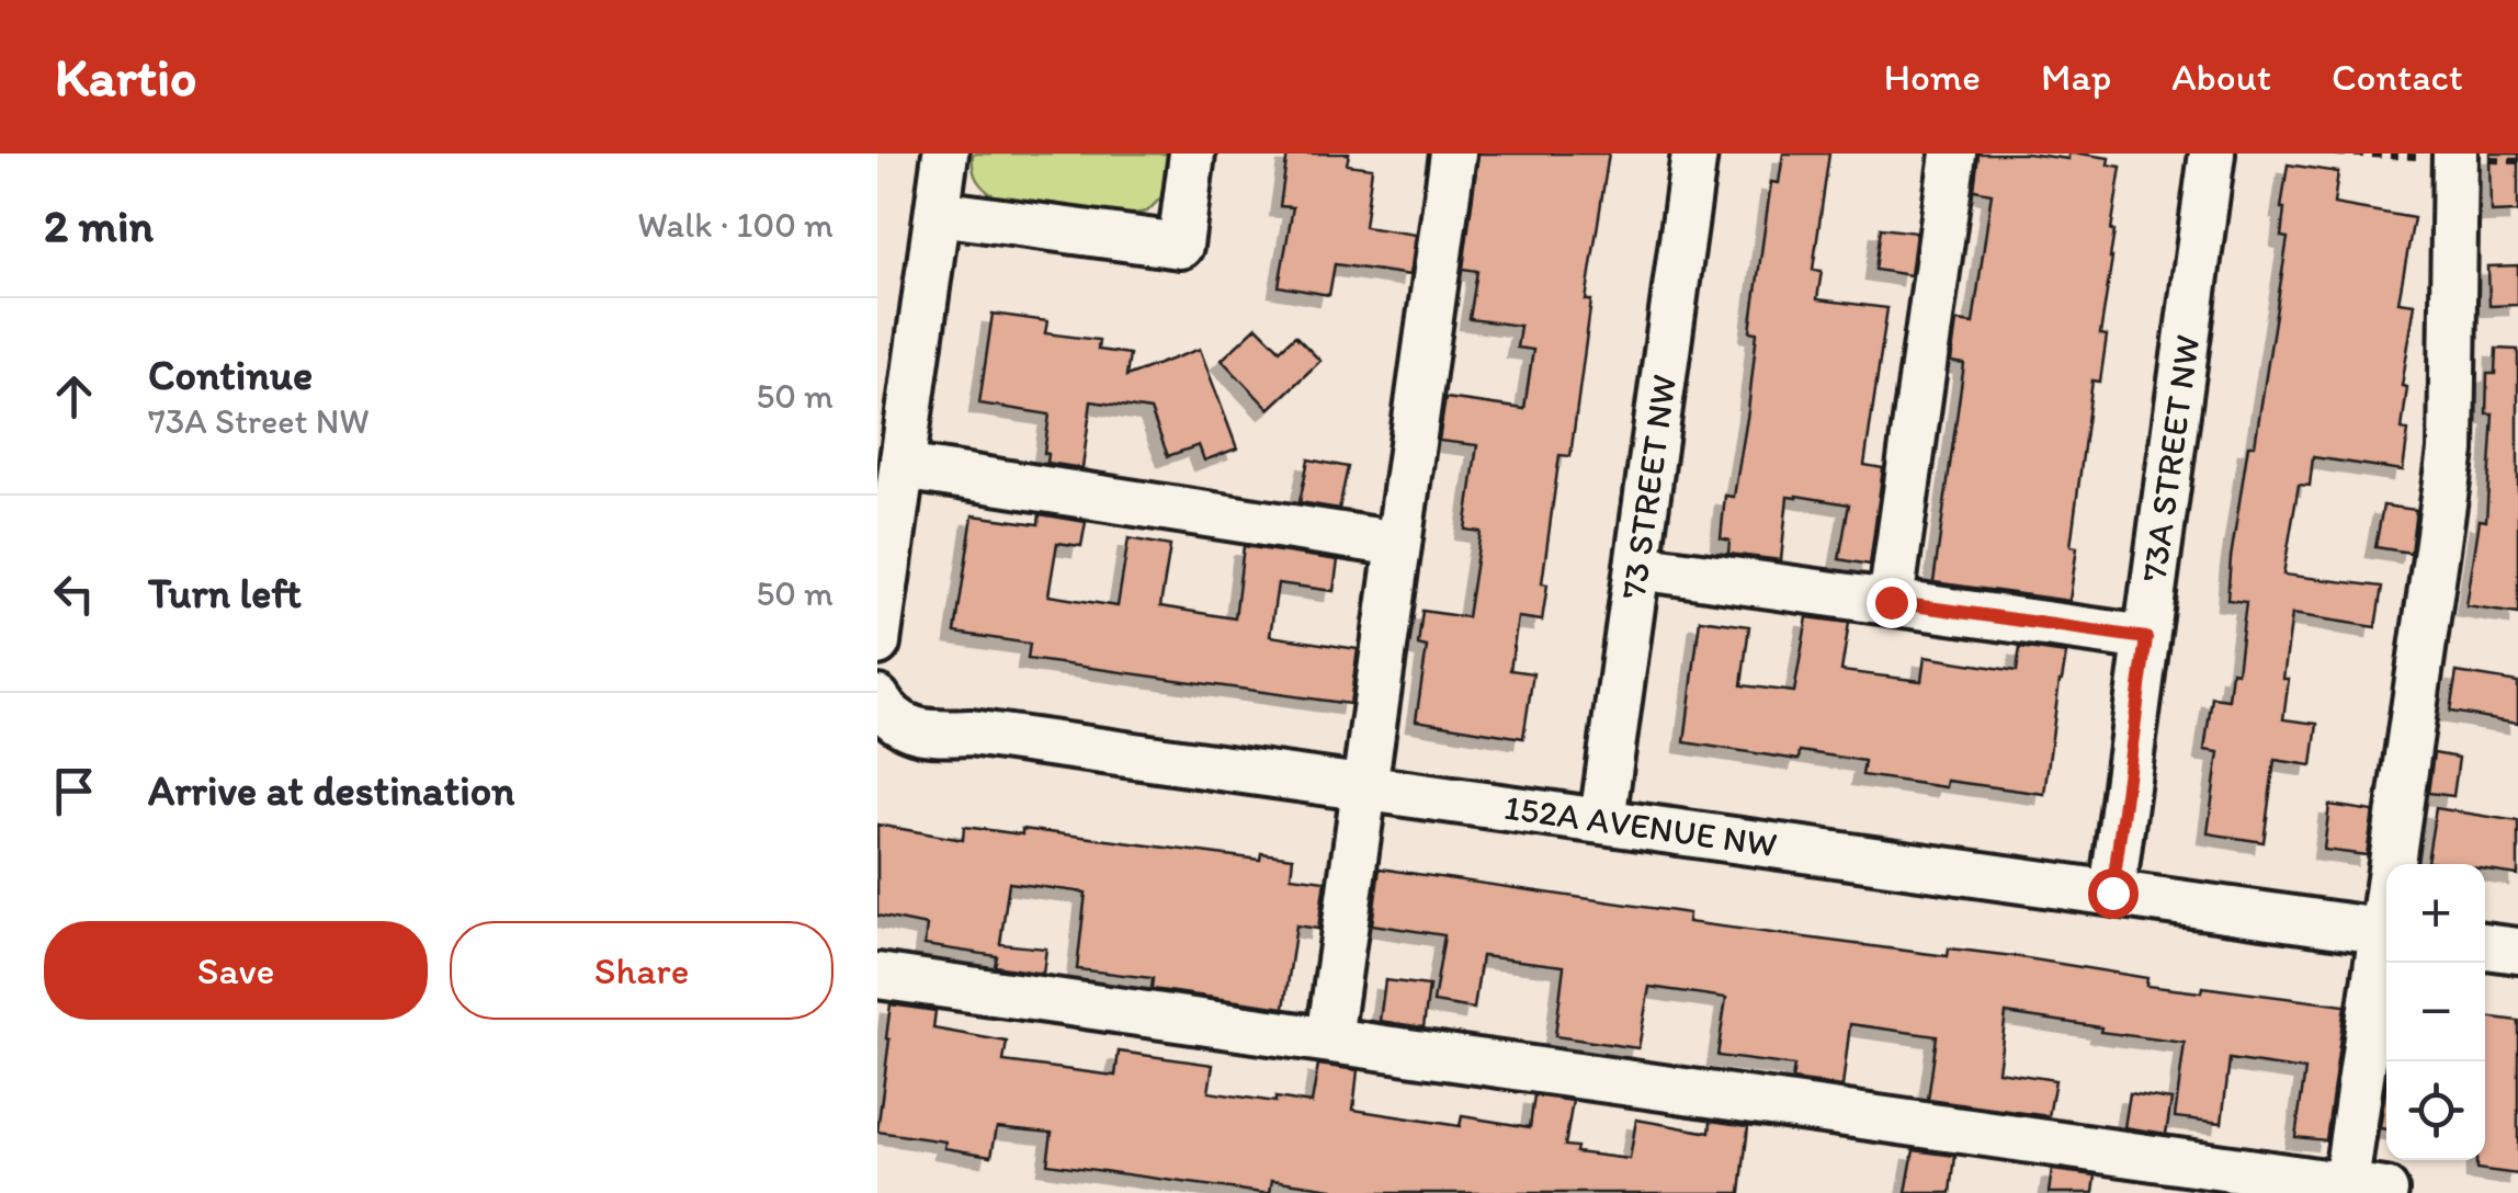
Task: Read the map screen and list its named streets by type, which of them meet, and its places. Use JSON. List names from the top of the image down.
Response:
{
  "streets": {
    "street": ["73A STREET NW", "73 STREET NW", "152A AVENUE NW"]
  },
  "crossings": [
    ["73A STREET NW", "152A AVENUE NW"],
    ["73 STREET NW", "152A AVENUE NW"]
  ],
  "page": {
    "header": "Kartio",
    "nav": [
      "Home",
      "Map",
      "About",
      "Contact"
    ],
    "heading": ["2 min", "Walk · 100 m"],
    "list": [
      ["Continue", "73A Street NW", "50 m"],
      ["Turn left", "50 m"],
      "Arrive at destination"
    ],
    "map_buttons": ["+", "−"],
    "buttons": ["Save", "Share"]
  }
}
